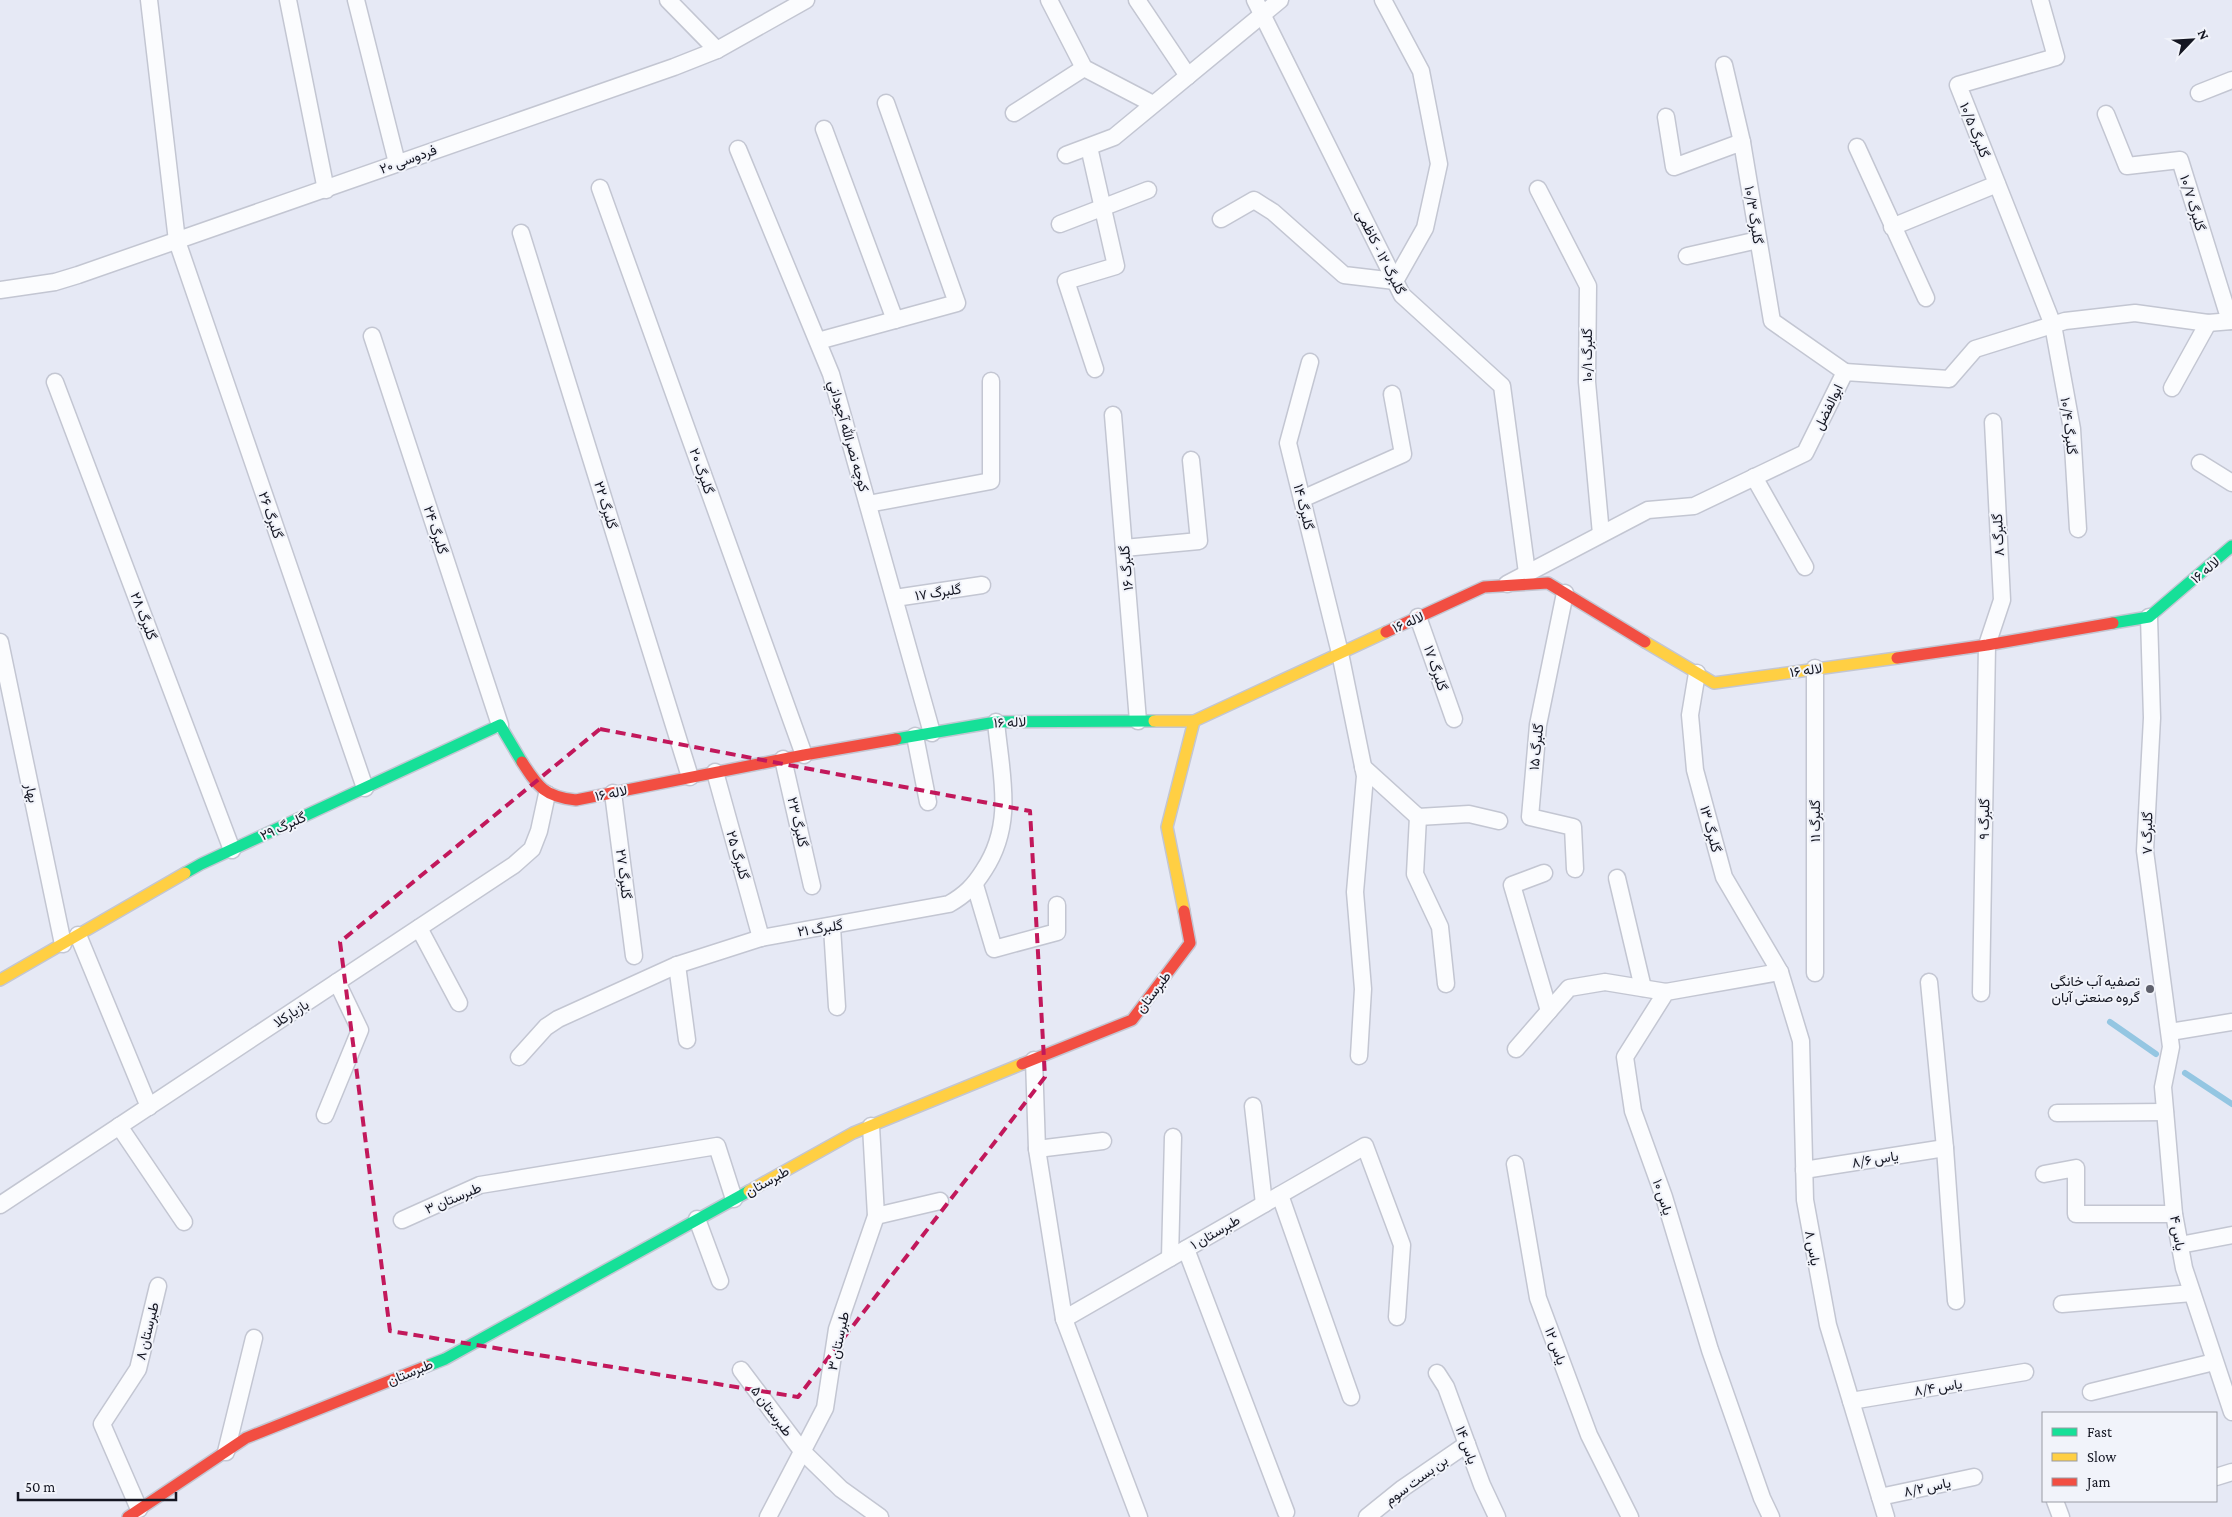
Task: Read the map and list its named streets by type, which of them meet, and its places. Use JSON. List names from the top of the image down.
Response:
{
  "streets": {
    "street": [
      "گلبرگ ۱۰/۵",
      "فردوسی ۲۰",
      "گلبرگ ۱۰/۷",
      "گلبرگ ۱۰/۳",
      "گلبرگ ۱۲ - کاظمی",
      "گلبرگ ۱۰/۱",
      "ابوالفضل",
      "گلبرگ ۱۰/۴",
      "كوچه نصرالله آجوداني",
      "گلبرگ ۲۰",
      "گلبرگ ۲۲",
      "گلبرگ ۱۴",
      "گلبرگ ۲۶",
      "گلبرگ ۲۴",
      "گلبرگ ۸",
      "گلبرگ ۱۶",
      "لاله ۱۶",
      "گلبرگ ۱۷",
      "گلبرگ ۲۸",
      "گلبرگ ۱۵",
      "بهار",
      "گلبرگ ۹",
      "گلبرگ ۱۱",
      "گلبرگ ۲۳",
      "گلبرگ ۲۹",
      "گلبرگ ۱۳",
      "گلبرگ ۷",
      "گلبرگ ۲۵",
      "گلبرگ ۲۷",
      "گلبرگ ۲۱",
      "طبرستان",
      "بازیارکلا",
      "یاس ۸/۶",
      "یاس ۱۰",
      "طبرستان ۳",
      "طبرستان ۱",
      "یاس ۴",
      "یاس ۸",
      "طبرستان ۸",
      "یاس ۱۲",
      "یاس ۸/۴",
      "طبرستان ۵",
      "یاس ۱۴",
      "بن بست سوم",
      "یاس ۸/۲"
    ]
  },
  "crossings": [
    ["گلبرگ ۱۰/۵", "ابوالفضل"],
    ["گلبرگ ۱۰/۵", "گلبرگ ۱۰/۴"],
    ["فردوسی ۲۰", "گلبرگ ۲۶"],
    ["گلبرگ ۱۰/۷", "ابوالفضل"],
    ["گلبرگ ۱۰/۳", "ابوالفضل"],
    ["گلبرگ ۱۲ - کاظمی", "ابوالفضل"],
    ["گلبرگ ۱۰/۱", "ابوالفضل"],
    ["ابوالفضل", "گلبرگ ۱۰/۴"],
    ["ابوالفضل", "لاله ۱۶"],
    ["كوچه نصرالله آجوداني", "لاله ۱۶"],
    ["كوچه نصرالله آجوداني", "گلبرگ ۱۷"],
    ["گلبرگ ۲۰", "لاله ۱۶"],
    ["گلبرگ ۲۲", "لاله ۱۶"],
    ["گلبرگ ۱۴", "لاله ۱۶"],
    ["گلبرگ ۲۶", "گلبرگ ۲۹"],
    ["گلبرگ ۲۴", "گلبرگ ۲۹"],
    ["گلبرگ ۸", "لاله ۱۶"],
    ["گلبرگ ۸", "گلبرگ ۹"],
    ["گلبرگ ۱۶", "لاله ۱۶"],
    ["لاله ۱۶", "گلبرگ ۱۷"],
    ["لاله ۱۶", "گلبرگ ۱۵"],
    ["لاله ۱۶", "گلبرگ ۹"],
    ["لاله ۱۶", "گلبرگ ۱۱"],
    ["لاله ۱۶", "گلبرگ ۲۳"],
    ["لاله ۱۶", "گلبرگ ۱۳"],
    ["لاله ۱۶", "گلبرگ ۷"],
    ["لاله ۱۶", "گلبرگ ۲۵"],
    ["لاله ۱۶", "گلبرگ ۲۷"],
    ["لاله ۱۶", "گلبرگ ۲۱"],
    ["لاله ۱۶", "طبرستان"],
    ["لاله ۱۶", "بازیارکلا"],
    ["گلبرگ ۲۸", "گلبرگ ۲۹"],
    ["بهار", "گلبرگ ۲۹"],
    ["گلبرگ ۱۳", "یاس ۸"],
    ["گلبرگ ۷", "یاس ۴"],
    ["گلبرگ ۲۵", "گلبرگ ۲۱"],
    ["طبرستان", "طبرستان ۳"],
    ["طبرستان", "طبرستان ۸"],
    ["یاس ۸/۶", "یاس ۸"],
    ["طبرستان ۳", "طبرستان ۵"],
    ["یاس ۸", "یاس ۸/۴"],
    ["یاس ۸", "یاس ۸/۲"],
    ["یاس ۱۴", "بن بست سوم"]
  ],
  "places": ["تصفیه آب خانگی گروه صنعتی آبان"],
  "legend": ["Fast", "Slow", "Jam"],
  "scale_bar": "50 m",
  "north": "top right"
}
